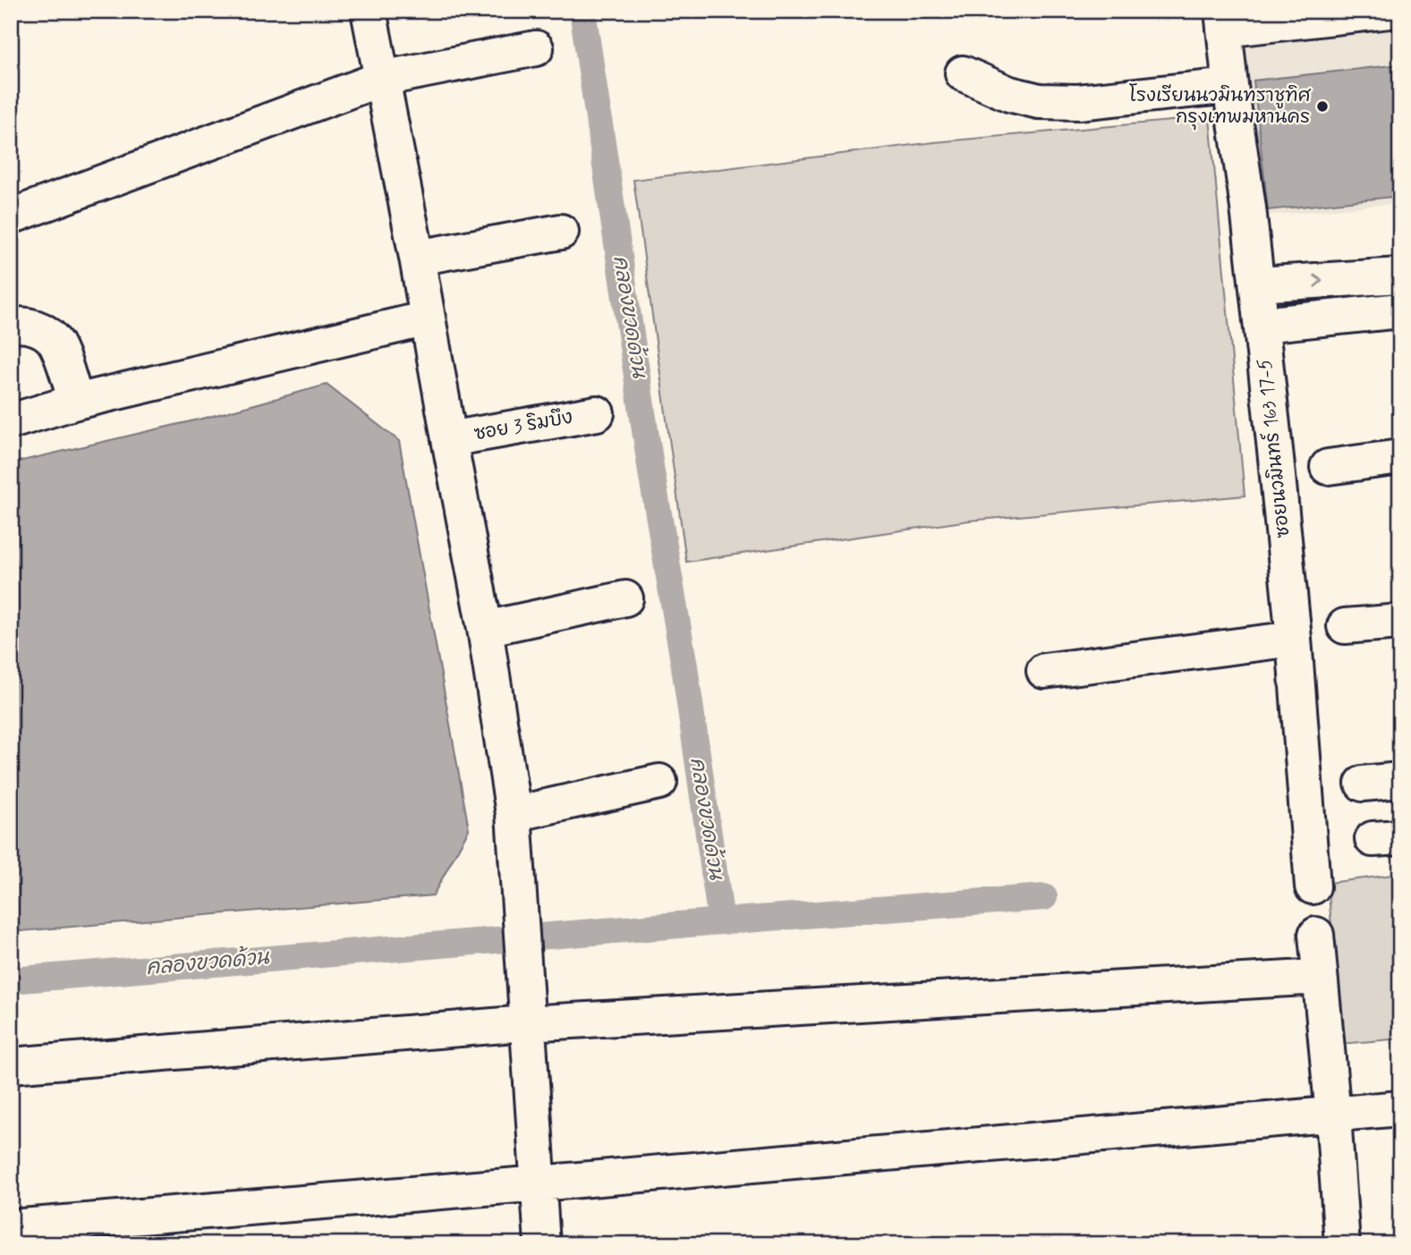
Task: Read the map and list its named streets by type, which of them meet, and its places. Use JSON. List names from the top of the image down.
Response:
{
  "streets": {
    "street": ["ซอย 3 ริมบึง", "ซอยนวมินทร์ 163 17-5"]
  },
  "water": ["คลองขวดด้วน"],
  "places": ["โรงเรียนนวมินทราชูทิศ กรุงเทพมหานคร"]
}
